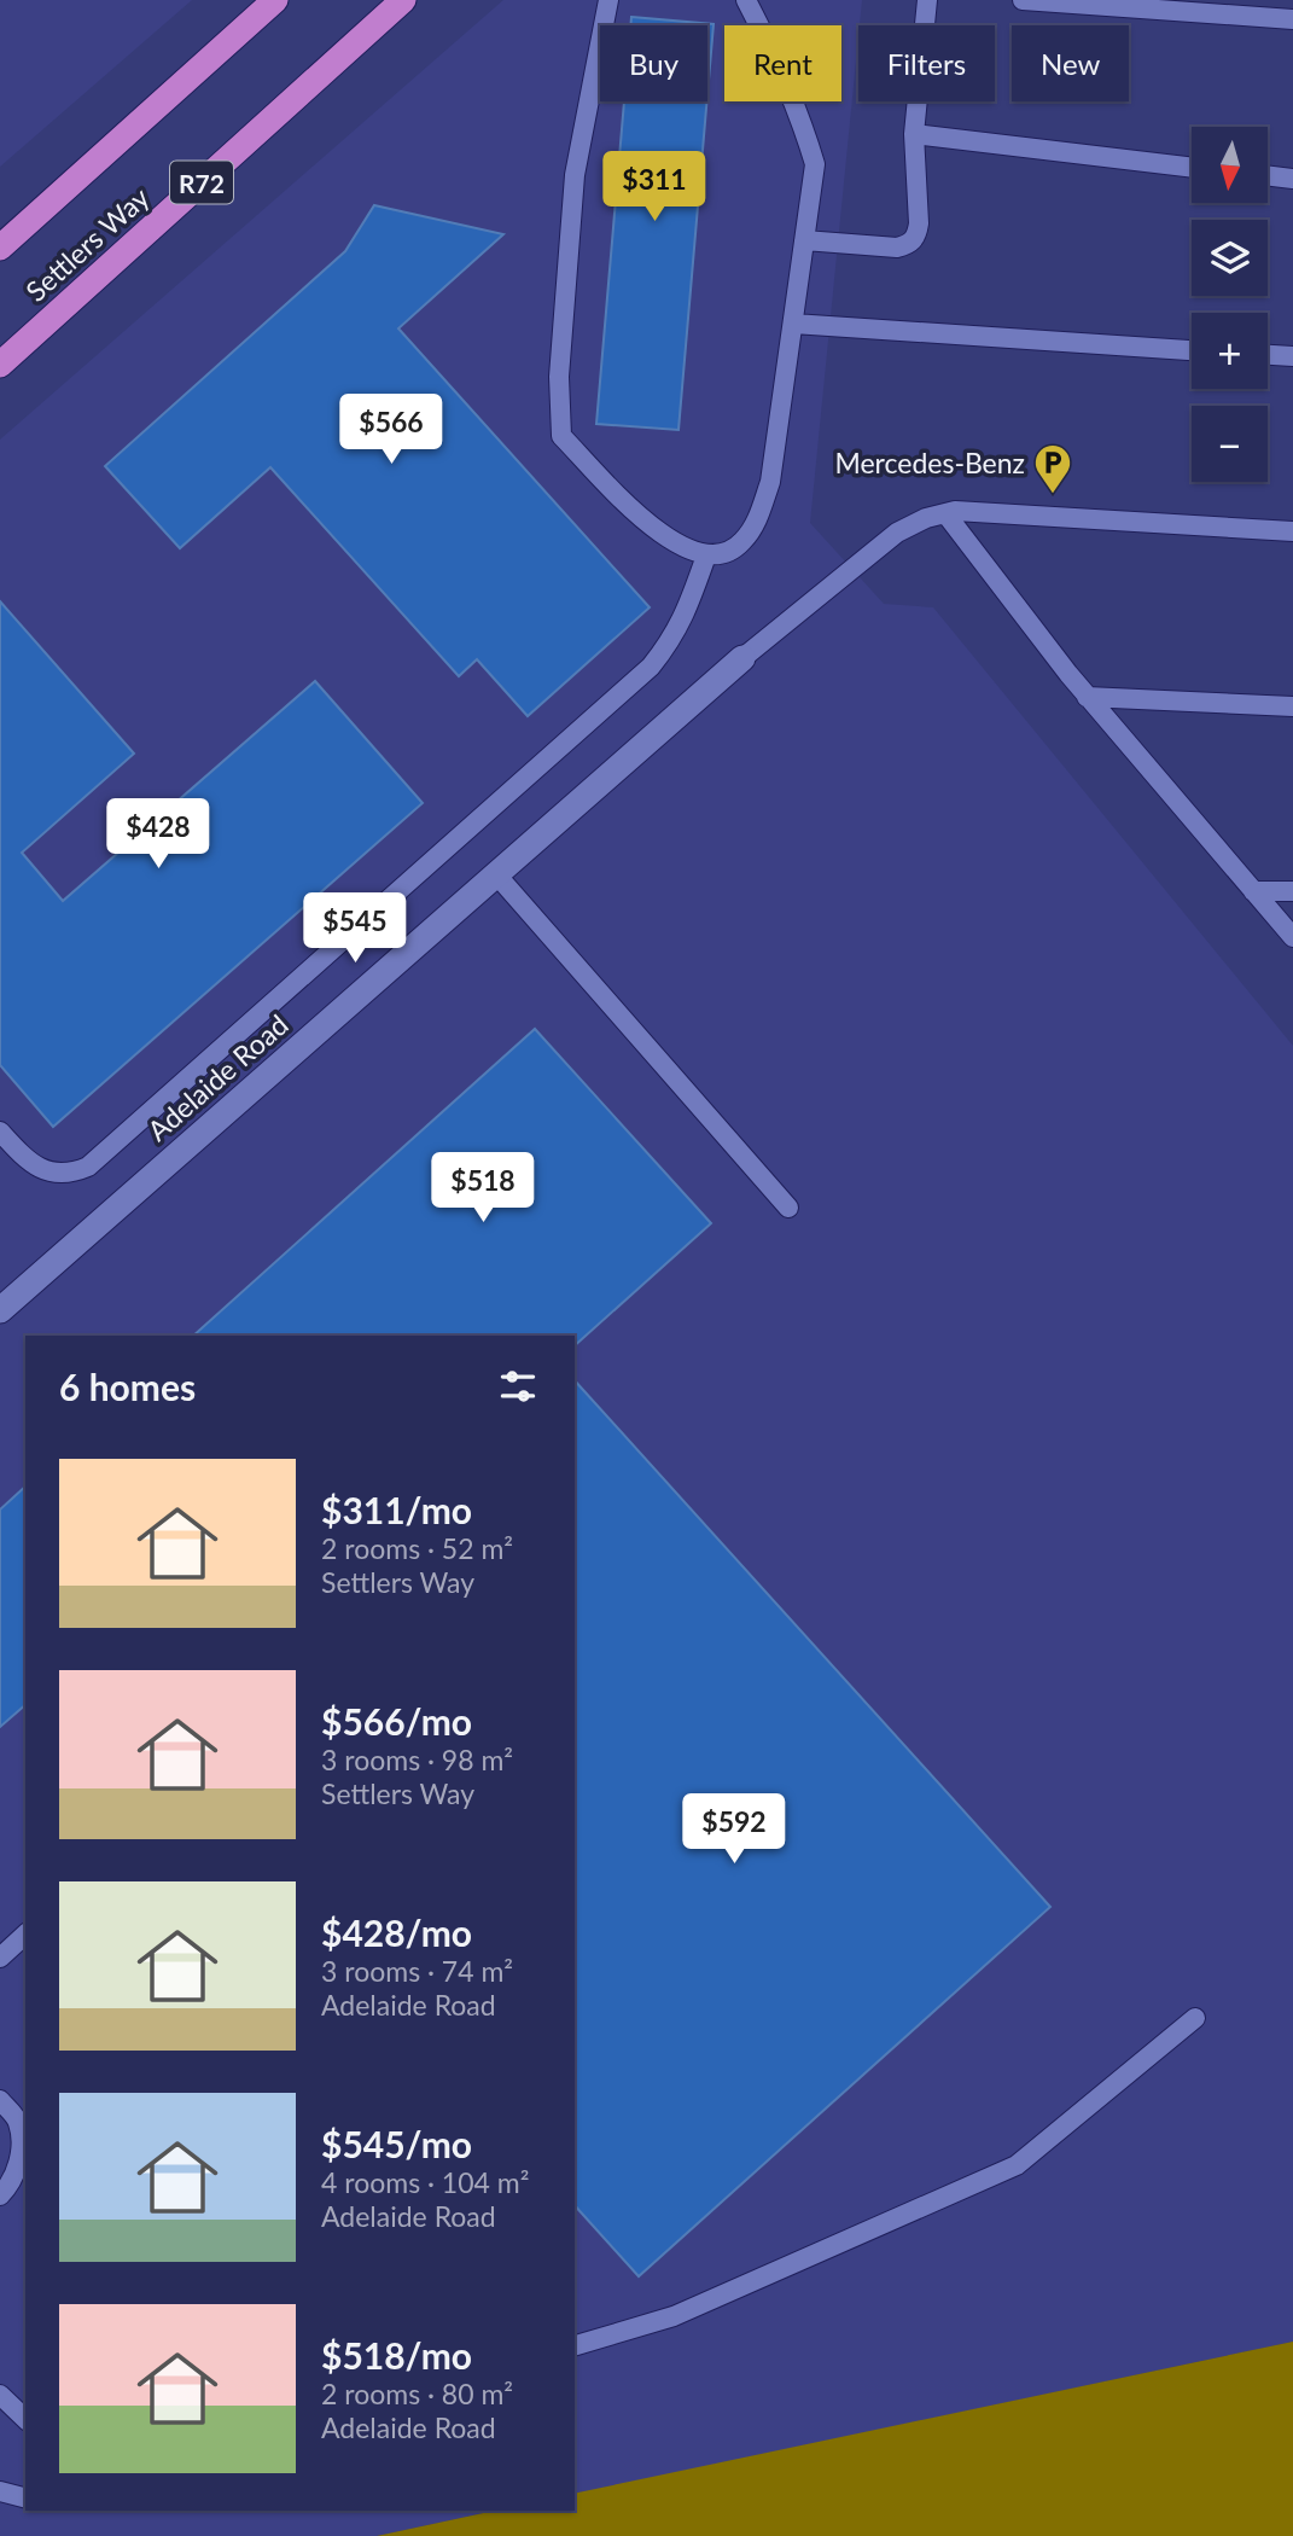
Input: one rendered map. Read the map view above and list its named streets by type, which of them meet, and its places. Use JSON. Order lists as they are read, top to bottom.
{
  "streets": {
    "main road": ["R72", "Settlers Way"],
    "street": ["Adelaide Road"]
  },
  "places": {
    "parking": ["Mercedes-Benz"]
  },
  "north": "bottom",
  "page": {
    "chip": [
      "Buy",
      "Rent",
      "Filters",
      "New"
    ],
    "map_buttons": ["+", "−"],
    "price": [
      "$311",
      "$566",
      "$428",
      "$545",
      "$518",
      "$592"
    ],
    "heading": "6 homes",
    "list": [
      {
        "name": "$311/mo",
        "note": "2 rooms · 52 m² · Settlers Way"
      },
      {
        "name": "$566/mo",
        "note": "3 rooms · 98 m² · Settlers Way"
      },
      {
        "name": "$428/mo",
        "note": "3 rooms · 74 m² · Adelaide Road"
      },
      {
        "name": "$545/mo",
        "note": "4 rooms · 104 m² · Adelaide Road"
      },
      {
        "name": "$518/mo",
        "note": "2 rooms · 80 m² · Adelaide Road"
      }
    ]
  }
}
